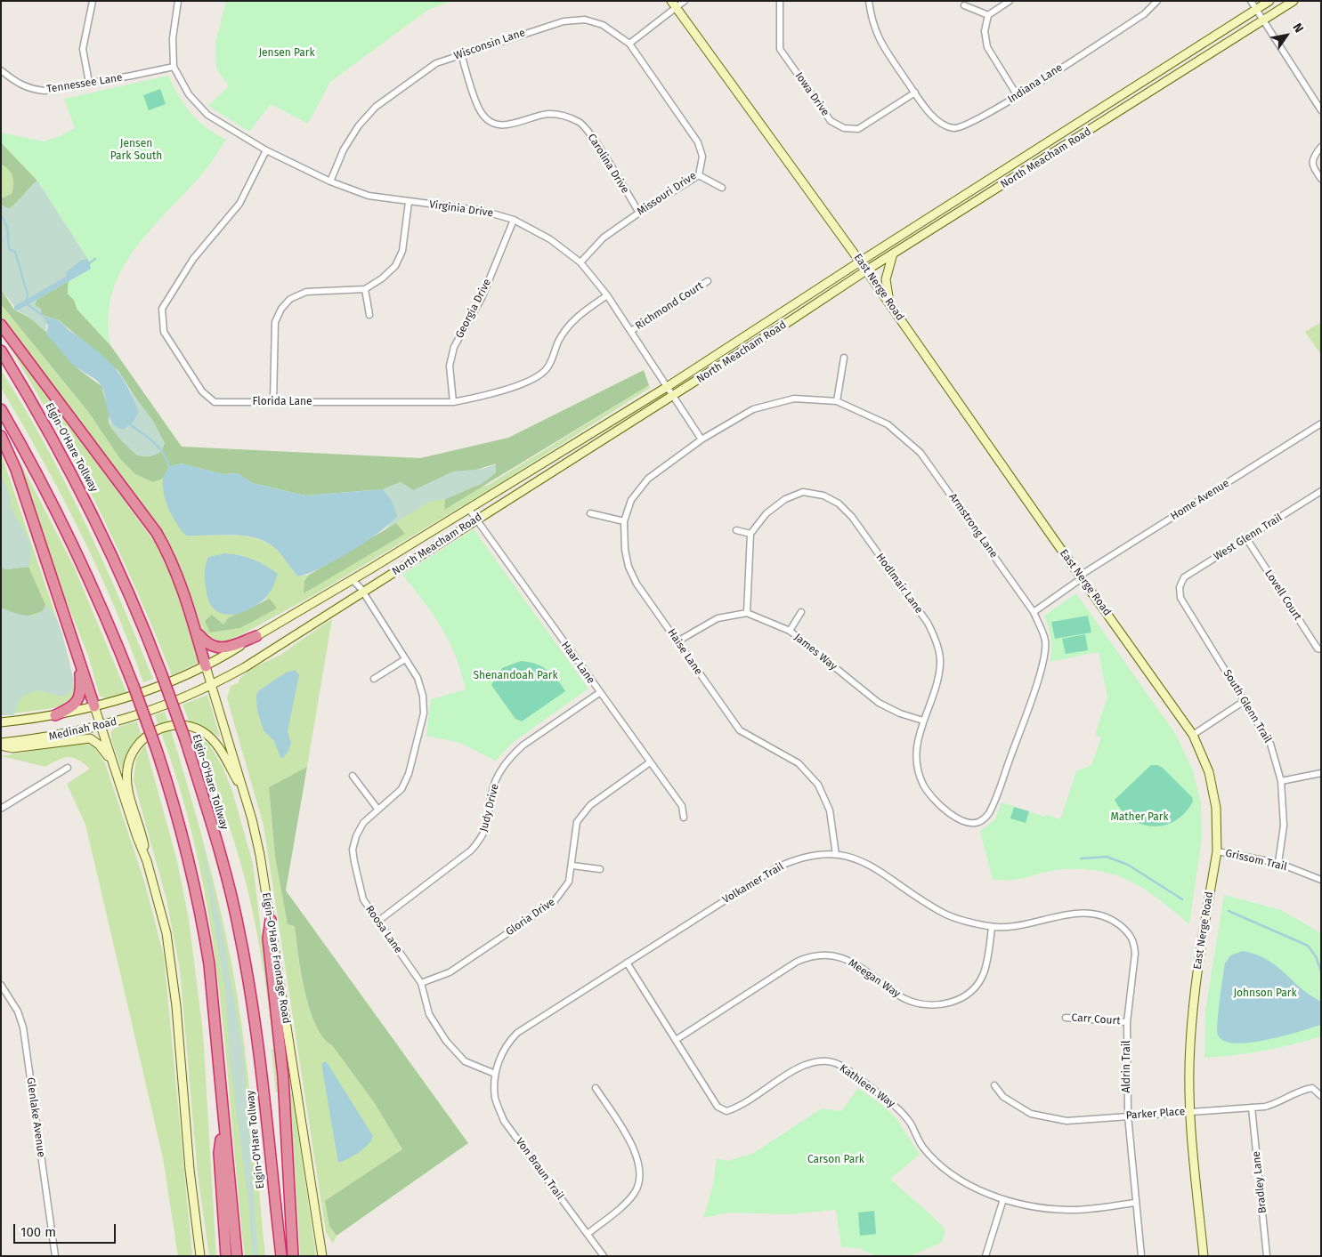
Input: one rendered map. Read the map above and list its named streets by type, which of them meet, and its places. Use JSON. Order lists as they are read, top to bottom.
{
  "streets": {
    "highway": ["Elgin-O'Hare Tollway"],
    "main road": [
      "North Meacham Road",
      "East Nerge Road",
      "Medinah Road",
      "Elgin-O'Hare Frontage Road"
    ],
    "street": [
      "Wisconsin Lane",
      "Tennessee Lane",
      "Indiana Lane",
      "Iowa Drive",
      "Carolina Drive",
      "Missouri Drive",
      "Virginia Drive",
      "Richmond Court",
      "Georgia Drive",
      "Florida Lane",
      "Home Avenue",
      "Armstrong Lane",
      "West Glenn Trail",
      "Hodlmair Lane",
      "Lovell Court",
      "Haise Lane",
      "James Way",
      "Haar Lane",
      "South Glenn Trail",
      "Judy Drive",
      "Grissom Trail",
      "Volkamer Trail",
      "Gloria Drive",
      "Roosa Lane",
      "Meegan Way",
      "Carr Court",
      "Aldrin Trail",
      "Kathleen Way",
      "Parker Place",
      "Glenlake Avenue",
      "Von Braun Trail",
      "Bradley Lane"
    ]
  },
  "crossings": [
    ["Wisconsin Lane", "Carolina Drive"],
    ["Wisconsin Lane", "Missouri Drive"],
    ["Wisconsin Lane", "Virginia Drive"],
    ["Tennessee Lane", "Virginia Drive"],
    ["Indiana Lane", "Iowa Drive"],
    ["North Meacham Road", "Virginia Drive"],
    ["North Meacham Road", "East Nerge Road"],
    ["North Meacham Road", "Haar Lane"],
    ["North Meacham Road", "Medinah Road"],
    ["North Meacham Road", "Roosa Lane"],
    ["North Meacham Road", "Elgin-O'Hare Frontage Road"],
    ["Carolina Drive", "Missouri Drive"],
    ["Missouri Drive", "Virginia Drive"],
    ["Virginia Drive", "Richmond Court"],
    ["Virginia Drive", "Georgia Drive"],
    ["Virginia Drive", "Florida Lane"],
    ["Virginia Drive", "Armstrong Lane"],
    ["Virginia Drive", "Haise Lane"],
    ["East Nerge Road", "Home Avenue"],
    ["East Nerge Road", "Grissom Trail"],
    ["East Nerge Road", "Parker Place"],
    ["Georgia Drive", "Florida Lane"],
    ["Home Avenue", "Armstrong Lane"],
    ["Armstrong Lane", "Hodlmair Lane"],
    ["Armstrong Lane", "Haise Lane"],
    ["West Glenn Trail", "Lovell Court"],
    ["West Glenn Trail", "South Glenn Trail"],
    ["Hodlmair Lane", "James Way"],
    ["Haise Lane", "Volkamer Trail"],
    ["Haar Lane", "Judy Drive"],
    ["Haar Lane", "Gloria Drive"],
    ["South Glenn Trail", "Grissom Trail"],
    ["Judy Drive", "Roosa Lane"],
    ["Volkamer Trail", "Roosa Lane"],
    ["Volkamer Trail", "Meegan Way"],
    ["Volkamer Trail", "Aldrin Trail"],
    ["Volkamer Trail", "Kathleen Way"],
    ["Volkamer Trail", "Von Braun Trail"],
    ["Gloria Drive", "Roosa Lane"],
    ["Roosa Lane", "Von Braun Trail"],
    ["Meegan Way", "Kathleen Way"],
    ["Carr Court", "Aldrin Trail"],
    ["Aldrin Trail", "Kathleen Way"],
    ["Aldrin Trail", "Parker Place"],
    ["Parker Place", "Bradley Lane"]
  ],
  "parks": [
    "Jensen Park",
    "Jensen Park South",
    "Shenandoah Park",
    "Mather Park",
    "Johnson Park",
    "Carson Park"
  ],
  "scale_bar": "100 m",
  "north": "top right"
}
